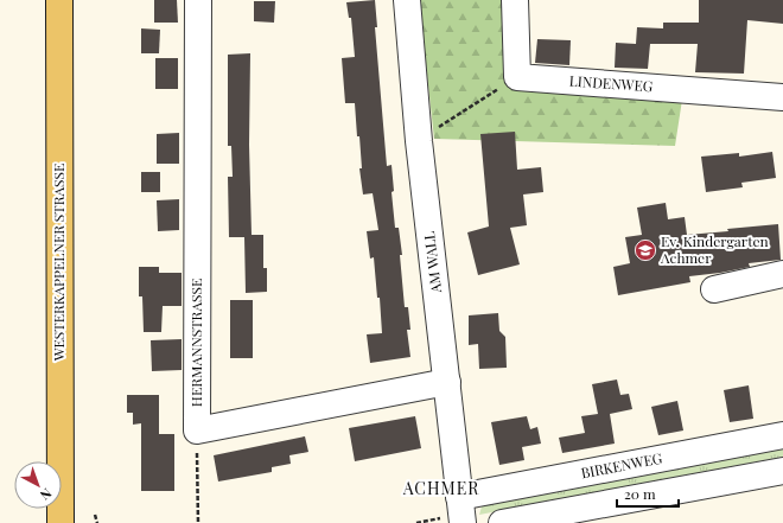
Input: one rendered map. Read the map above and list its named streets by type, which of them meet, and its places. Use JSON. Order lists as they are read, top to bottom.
{
  "streets": {
    "main road": ["WESTERKAPPELNER STRASSE"],
    "street": [
      "LINDENWEG",
      "AM WALL",
      "HERMANNSTRASSE",
      "BIRKENWEG"
    ]
  },
  "crossings": [
    ["AM WALL", "HERMANNSTRASSE"],
    ["AM WALL", "BIRKENWEG"]
  ],
  "districts": ["ACHMER"],
  "places": {
    "school or university": ["Ev. Kindergarten Achmer"]
  },
  "scale_bar": "20 m",
  "north": "bottom right"
}
